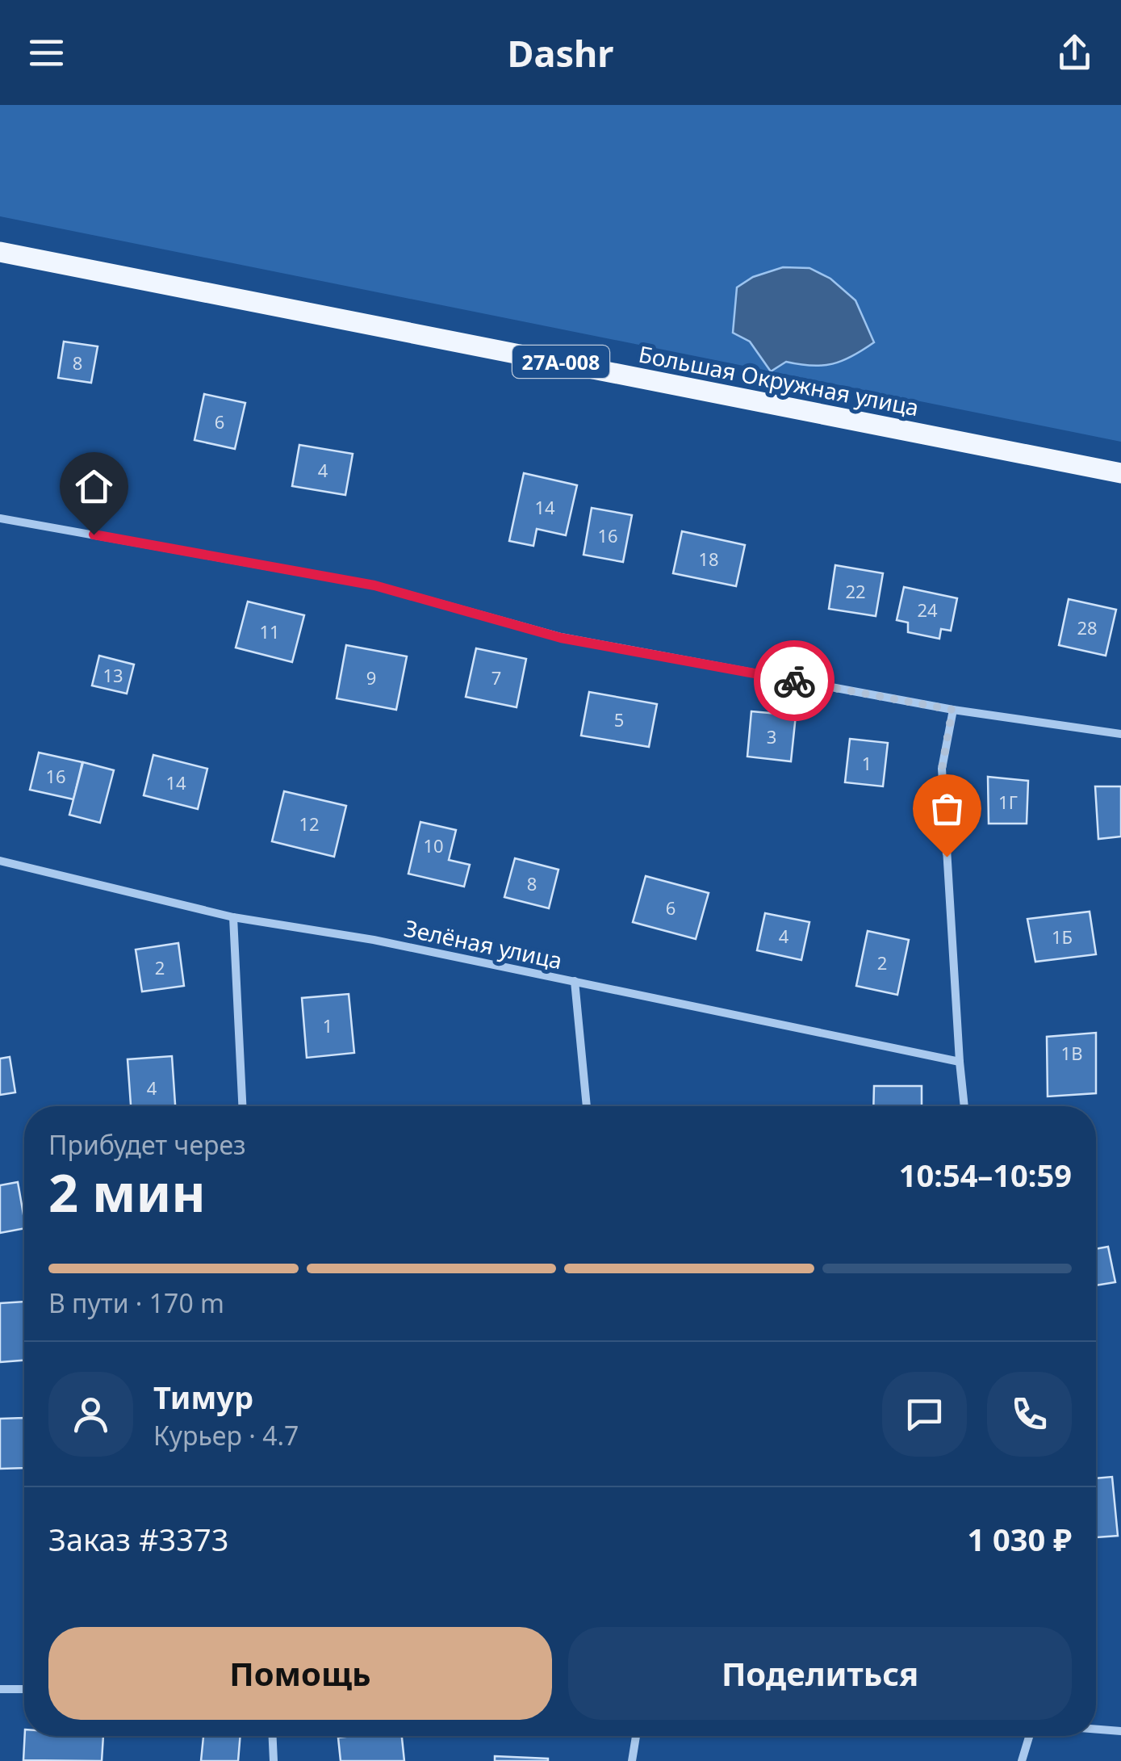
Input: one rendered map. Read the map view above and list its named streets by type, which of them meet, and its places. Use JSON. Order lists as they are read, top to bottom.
{
  "streets": {
    "main road": ["27А-008", "Большая Окружная улица"],
    "street": ["Зелёная улица"]
  },
  "house_numbers": [
    "8",
    "6",
    "4",
    "14",
    "16",
    "18",
    "22",
    "24",
    "28",
    "11",
    "13",
    "9",
    "7",
    "5",
    "3",
    "1",
    "16",
    "14",
    "1Г",
    "12",
    "10",
    "8",
    "6",
    "4",
    "1Б",
    "2",
    "2",
    "1",
    "1В",
    "4"
  ],
  "page": {
    "header": "Dashr",
    "heading": ["2 мин", "Прибудет через", "10:54–10:59"],
    "panel": [
      "Тимур",
      "Курьер · 4.7",
      "Заказ #3373",
      "1 030 ₽"
    ],
    "bar": "В пути · 170 m",
    "buttons": ["Помощь", "Поделиться"]
  }
}
